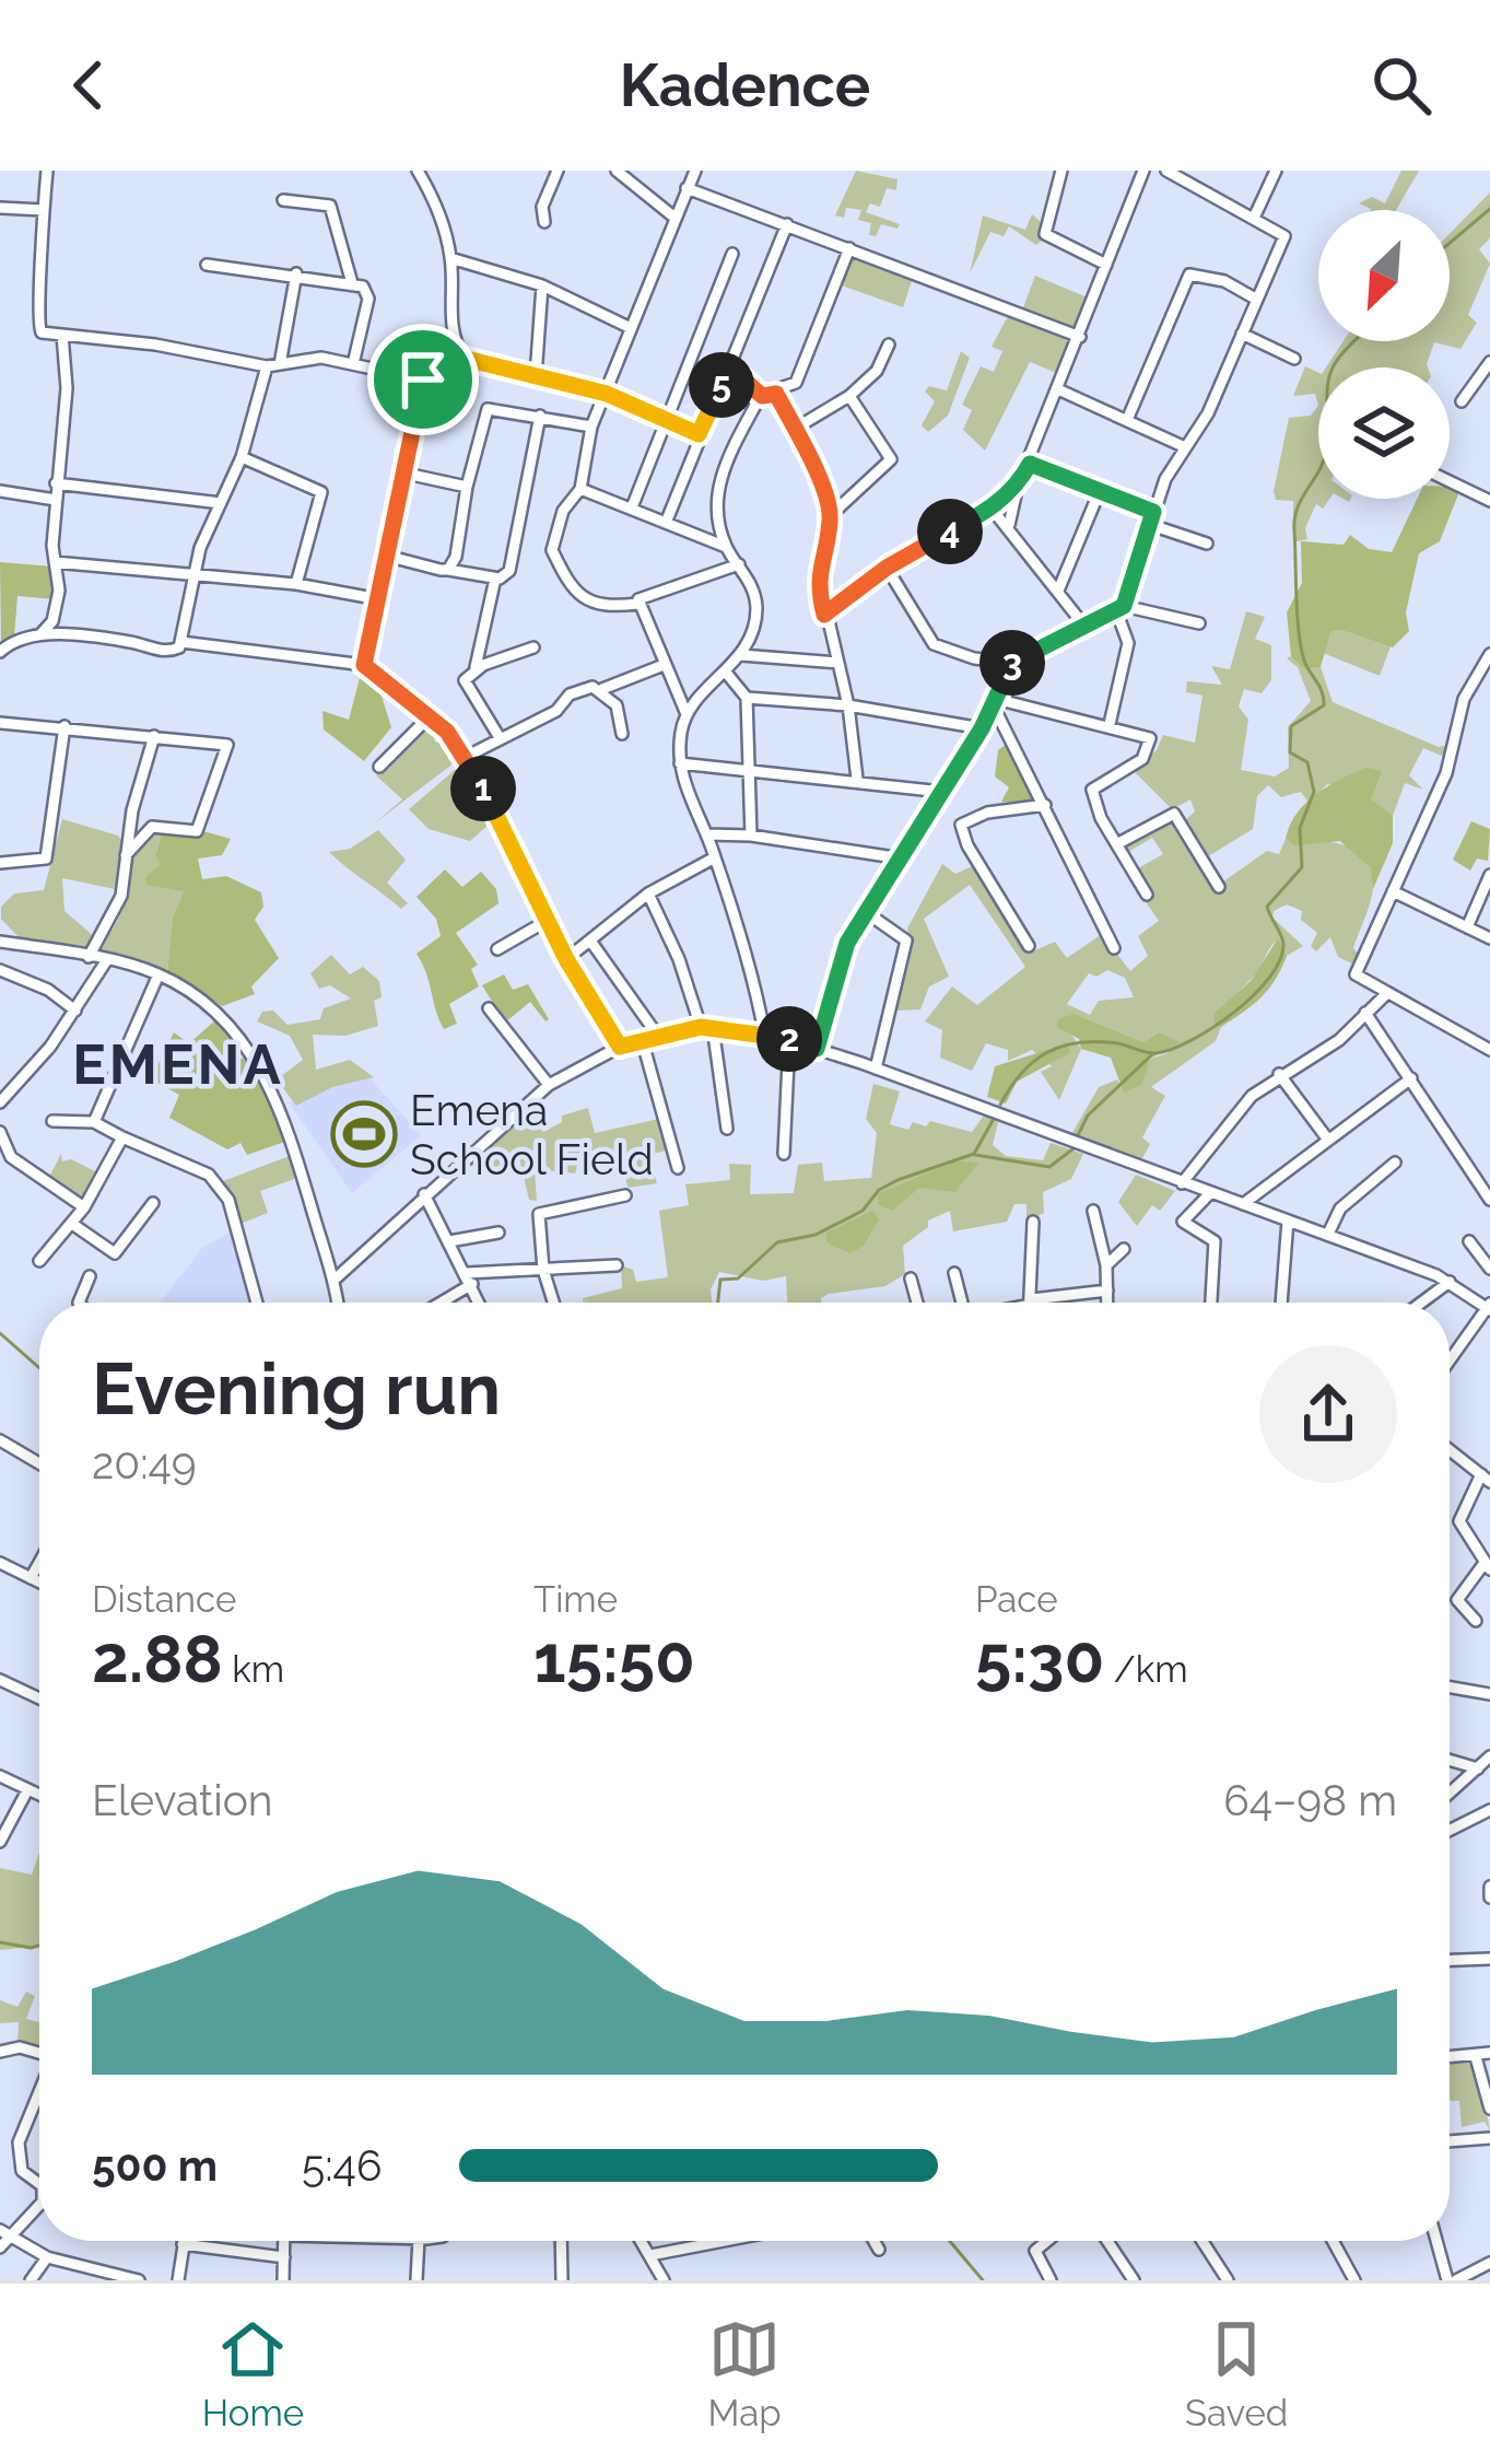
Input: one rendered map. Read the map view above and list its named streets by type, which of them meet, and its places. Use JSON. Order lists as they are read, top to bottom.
{
  "districts": ["EMENA"],
  "places": {
    "sports": ["Emena School Field"]
  },
  "north": "bottom left",
  "page": {
    "header": "Kadence",
    "pins": [
      "5",
      "4",
      "3",
      "1",
      "2"
    ],
    "heading": ["Evening run", "20:49"],
    "stats": [
      ["Distance", "2.88 km"],
      ["Time", "15:50"],
      ["Pace", "5:30 /km"]
    ],
    "chart": ["Elevation", "64–98 m"],
    "list": [
      {
        "name": "500 m",
        "note": "5:46"
      }
    ],
    "tabs": ["Home", "Map", "Saved"]
  }
}
